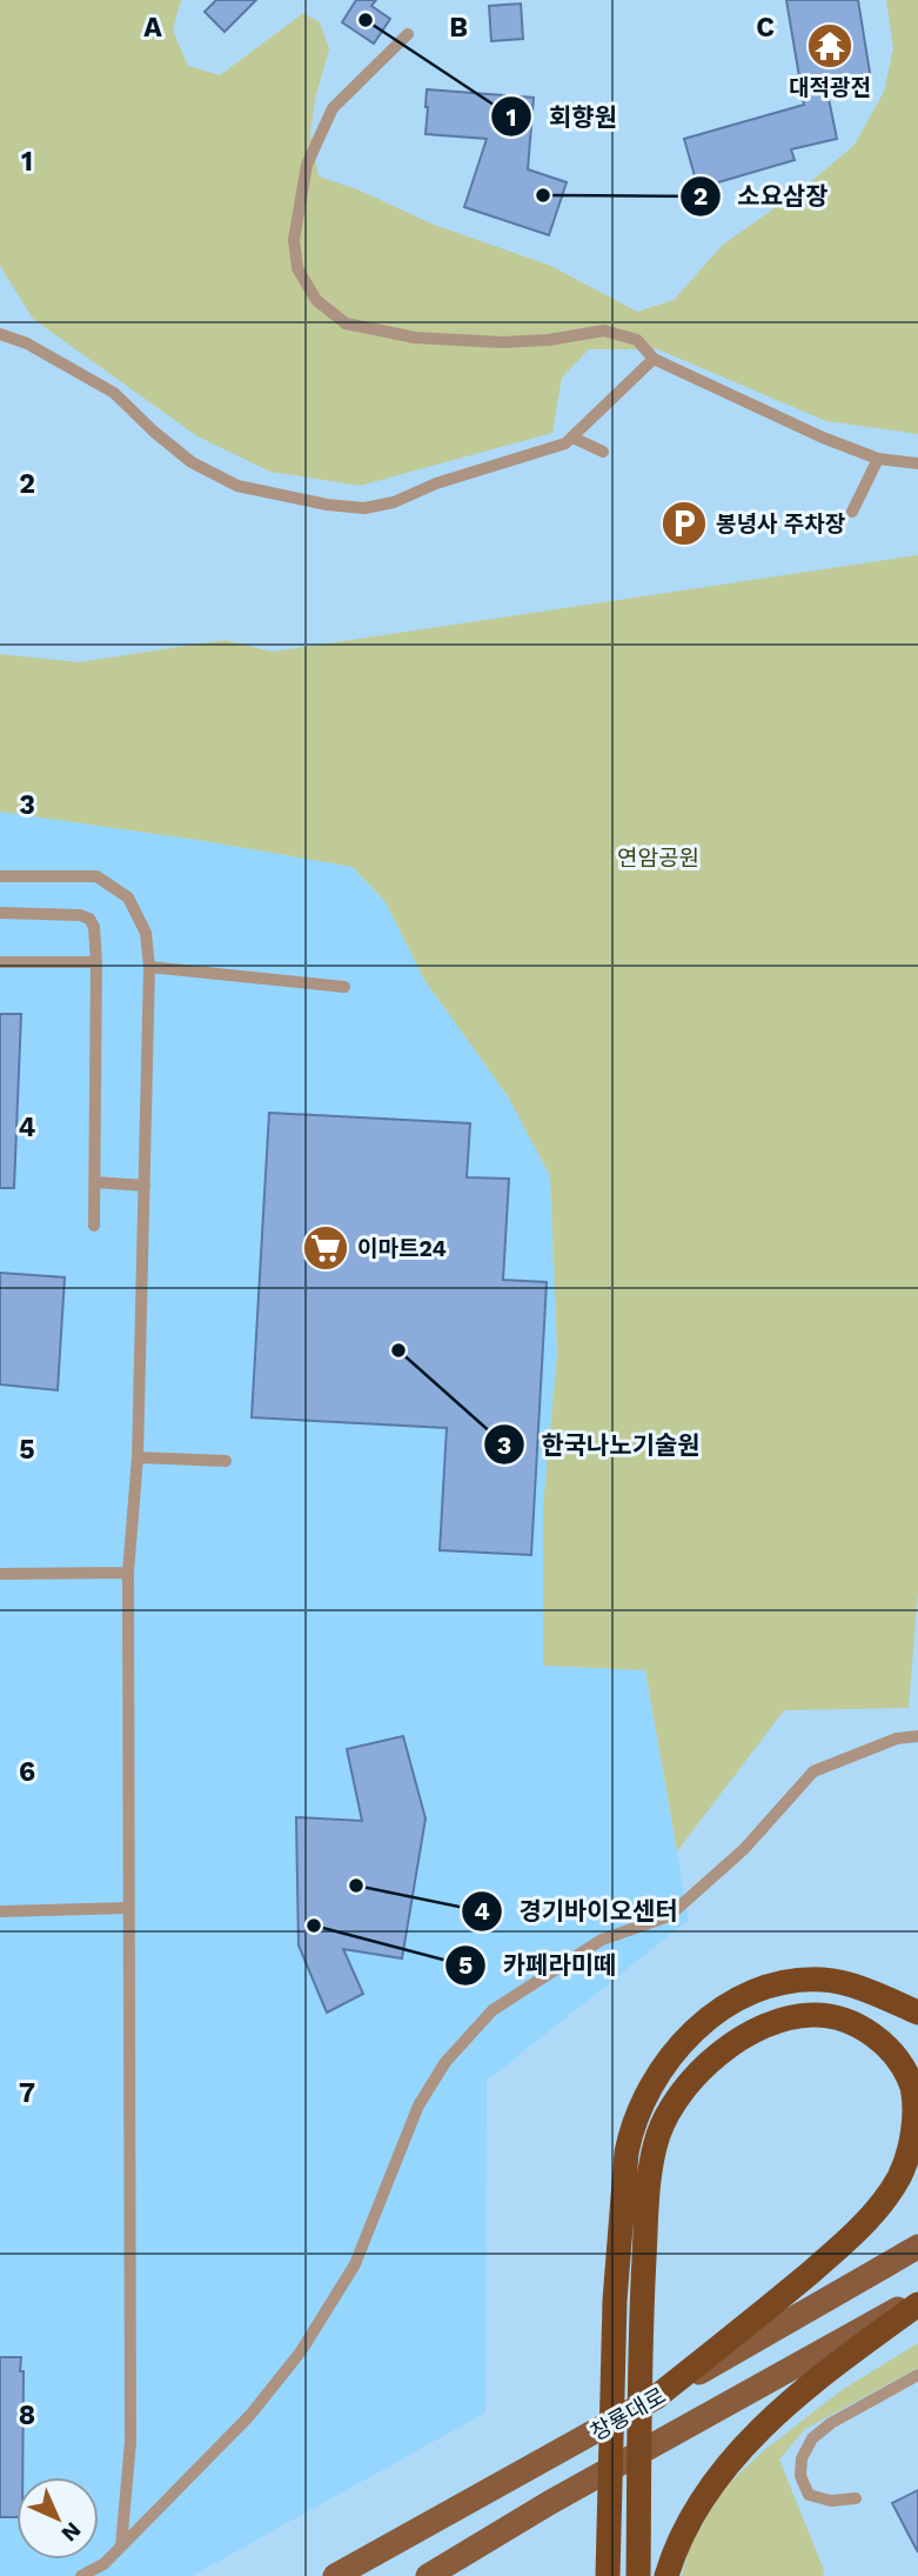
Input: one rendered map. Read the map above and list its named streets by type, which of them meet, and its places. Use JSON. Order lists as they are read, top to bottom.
{
  "streets": {
    "main road": ["창룡대로"]
  },
  "parks": ["연암공원"],
  "places": {
    "other": [
      "회향원",
      "소요삼장",
      "한국나노기술원",
      "경기바이오센터",
      "카페라미떼"
    ],
    "temple": ["대적광전"],
    "parking": ["봉녕사 주차장"],
    "supermarket": ["이마트24"]
  },
  "north": "bottom right",
  "grid": {
    "columns": ["A", "B", "C"],
    "rows": [
      "1",
      "2",
      "3",
      "4",
      "5",
      "6",
      "7",
      "8"
    ]
  }
}
